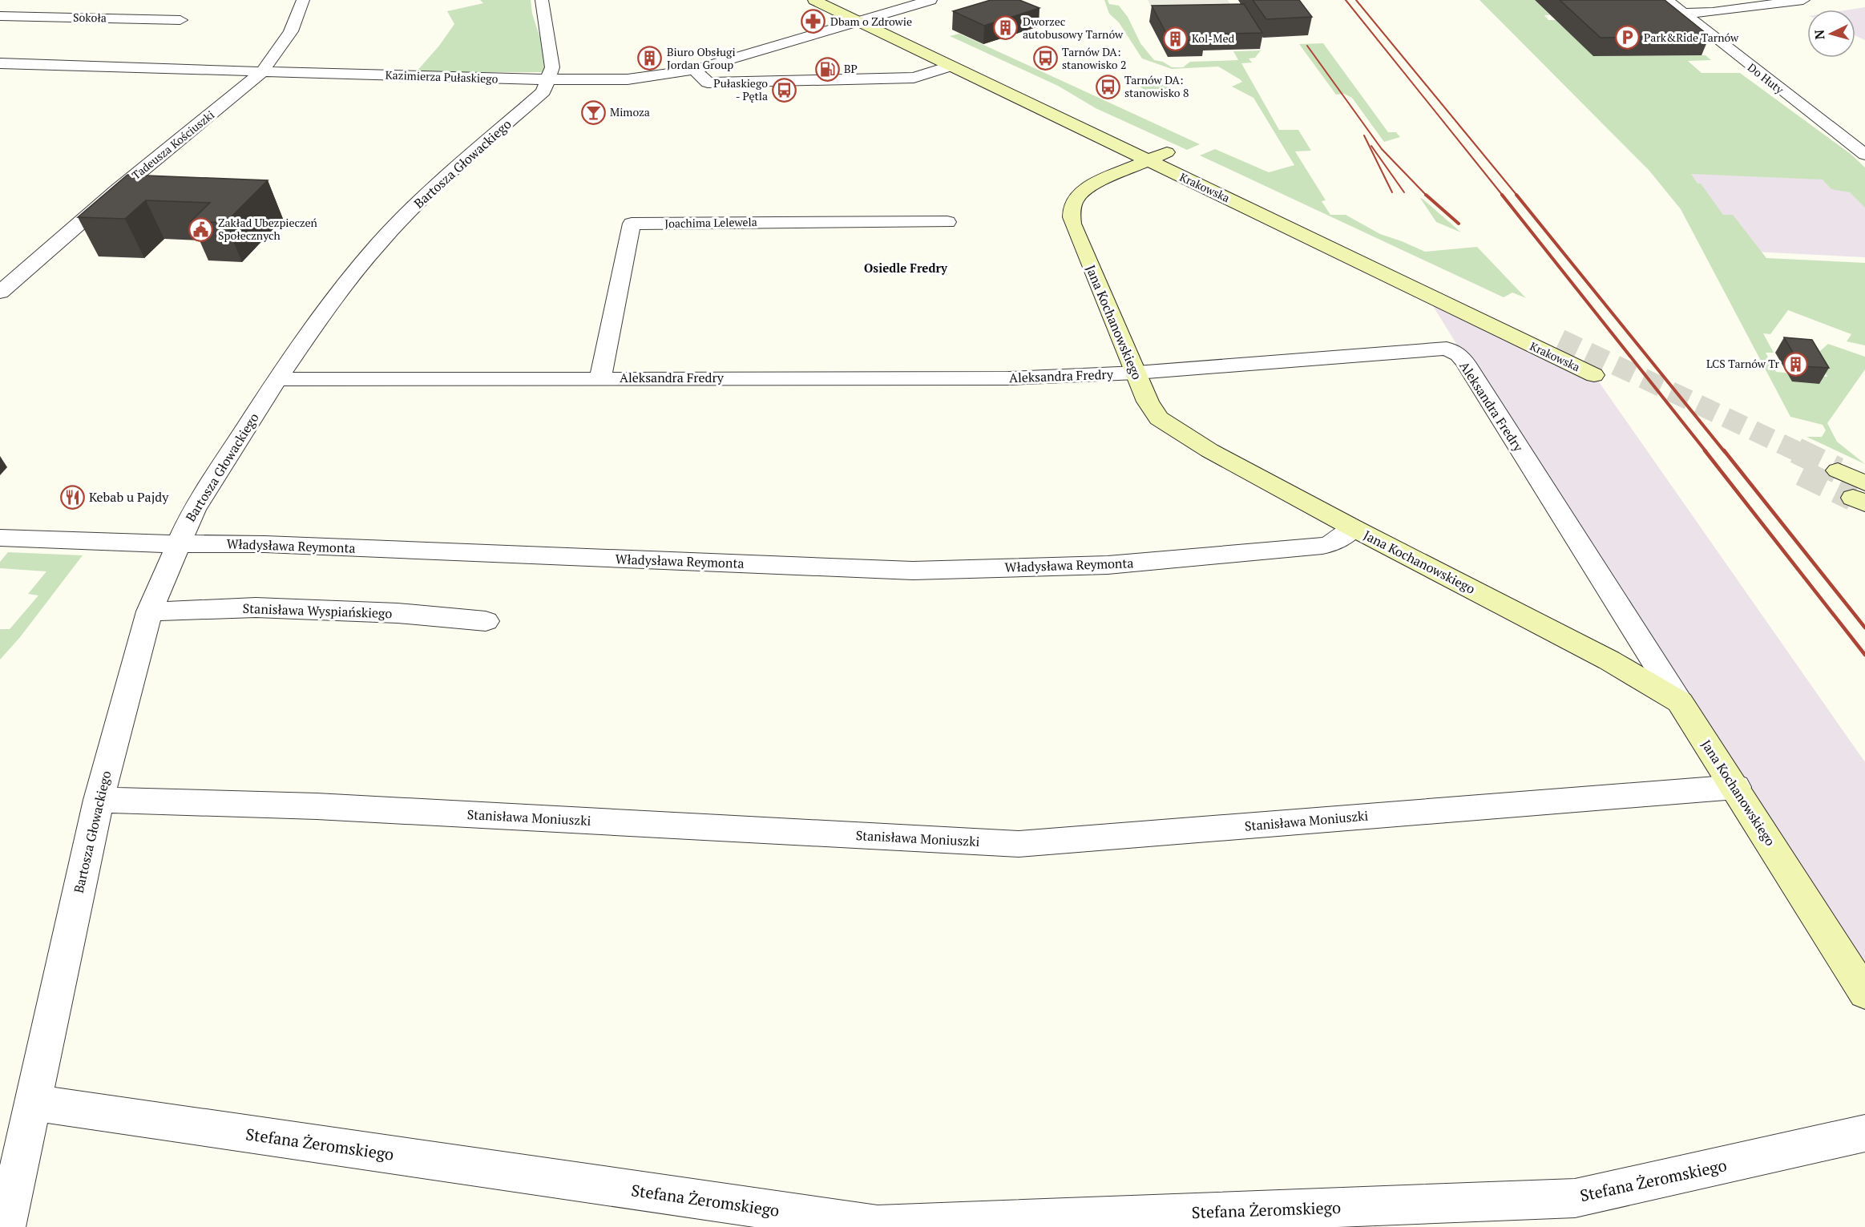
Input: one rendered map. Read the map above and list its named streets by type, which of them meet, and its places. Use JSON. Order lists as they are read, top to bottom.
{
  "streets": {
    "street": [
      "Sokoła",
      "Kazimierza Pułaskiego",
      "Do Huty",
      "Tadeusza Kościuszki",
      "Bartosza Głowackiego",
      "Krakowska",
      "Joachima Lelewela",
      "Jana Kochanowskiego",
      "Aleksandra Fredry",
      "Władysława Reymonta",
      "Stanisława Wyspiańskiego",
      "Stanisława Moniuszki",
      "Stefana Żeromskiego"
    ]
  },
  "crossings": [
    ["Kazimierza Pułaskiego", "Tadeusza Kościuszki"],
    ["Kazimierza Pułaskiego", "Bartosza Głowackiego"],
    ["Kazimierza Pułaskiego", "Krakowska"],
    ["Bartosza Głowackiego", "Aleksandra Fredry"],
    ["Bartosza Głowackiego", "Władysława Reymonta"],
    ["Bartosza Głowackiego", "Stanisława Wyspiańskiego"],
    ["Bartosza Głowackiego", "Stanisława Moniuszki"],
    ["Bartosza Głowackiego", "Stefana Żeromskiego"],
    ["Krakowska", "Jana Kochanowskiego"],
    ["Joachima Lelewela", "Aleksandra Fredry"],
    ["Jana Kochanowskiego", "Aleksandra Fredry"],
    ["Jana Kochanowskiego", "Władysława Reymonta"],
    ["Jana Kochanowskiego", "Stanisława Moniuszki"]
  ],
  "districts": ["Osiedle Fredry"],
  "places": {
    "pharmacy": ["Dbam o Zdrowie"],
    "building": [
      "Dworzec autobusowy Tarnów",
      "Kol-Med",
      "Biuro Obsługi Jordan Group",
      "LCS Tarnów Tr"
    ],
    "parking": ["Park&Ride Tarnów"],
    "bus stop": ["Tarnów DA: stanowisko 2", "Tarnów DA: stanowisko 8", "Pułaskiego - Pętla"],
    "fuel station": ["BP"],
    "bar": ["Mimoza"],
    "public building": ["Zakład Ubezpieczeń Społecznych"],
    "restaurant": ["Kebab u Pajdy"]
  },
  "north": "left"
}
